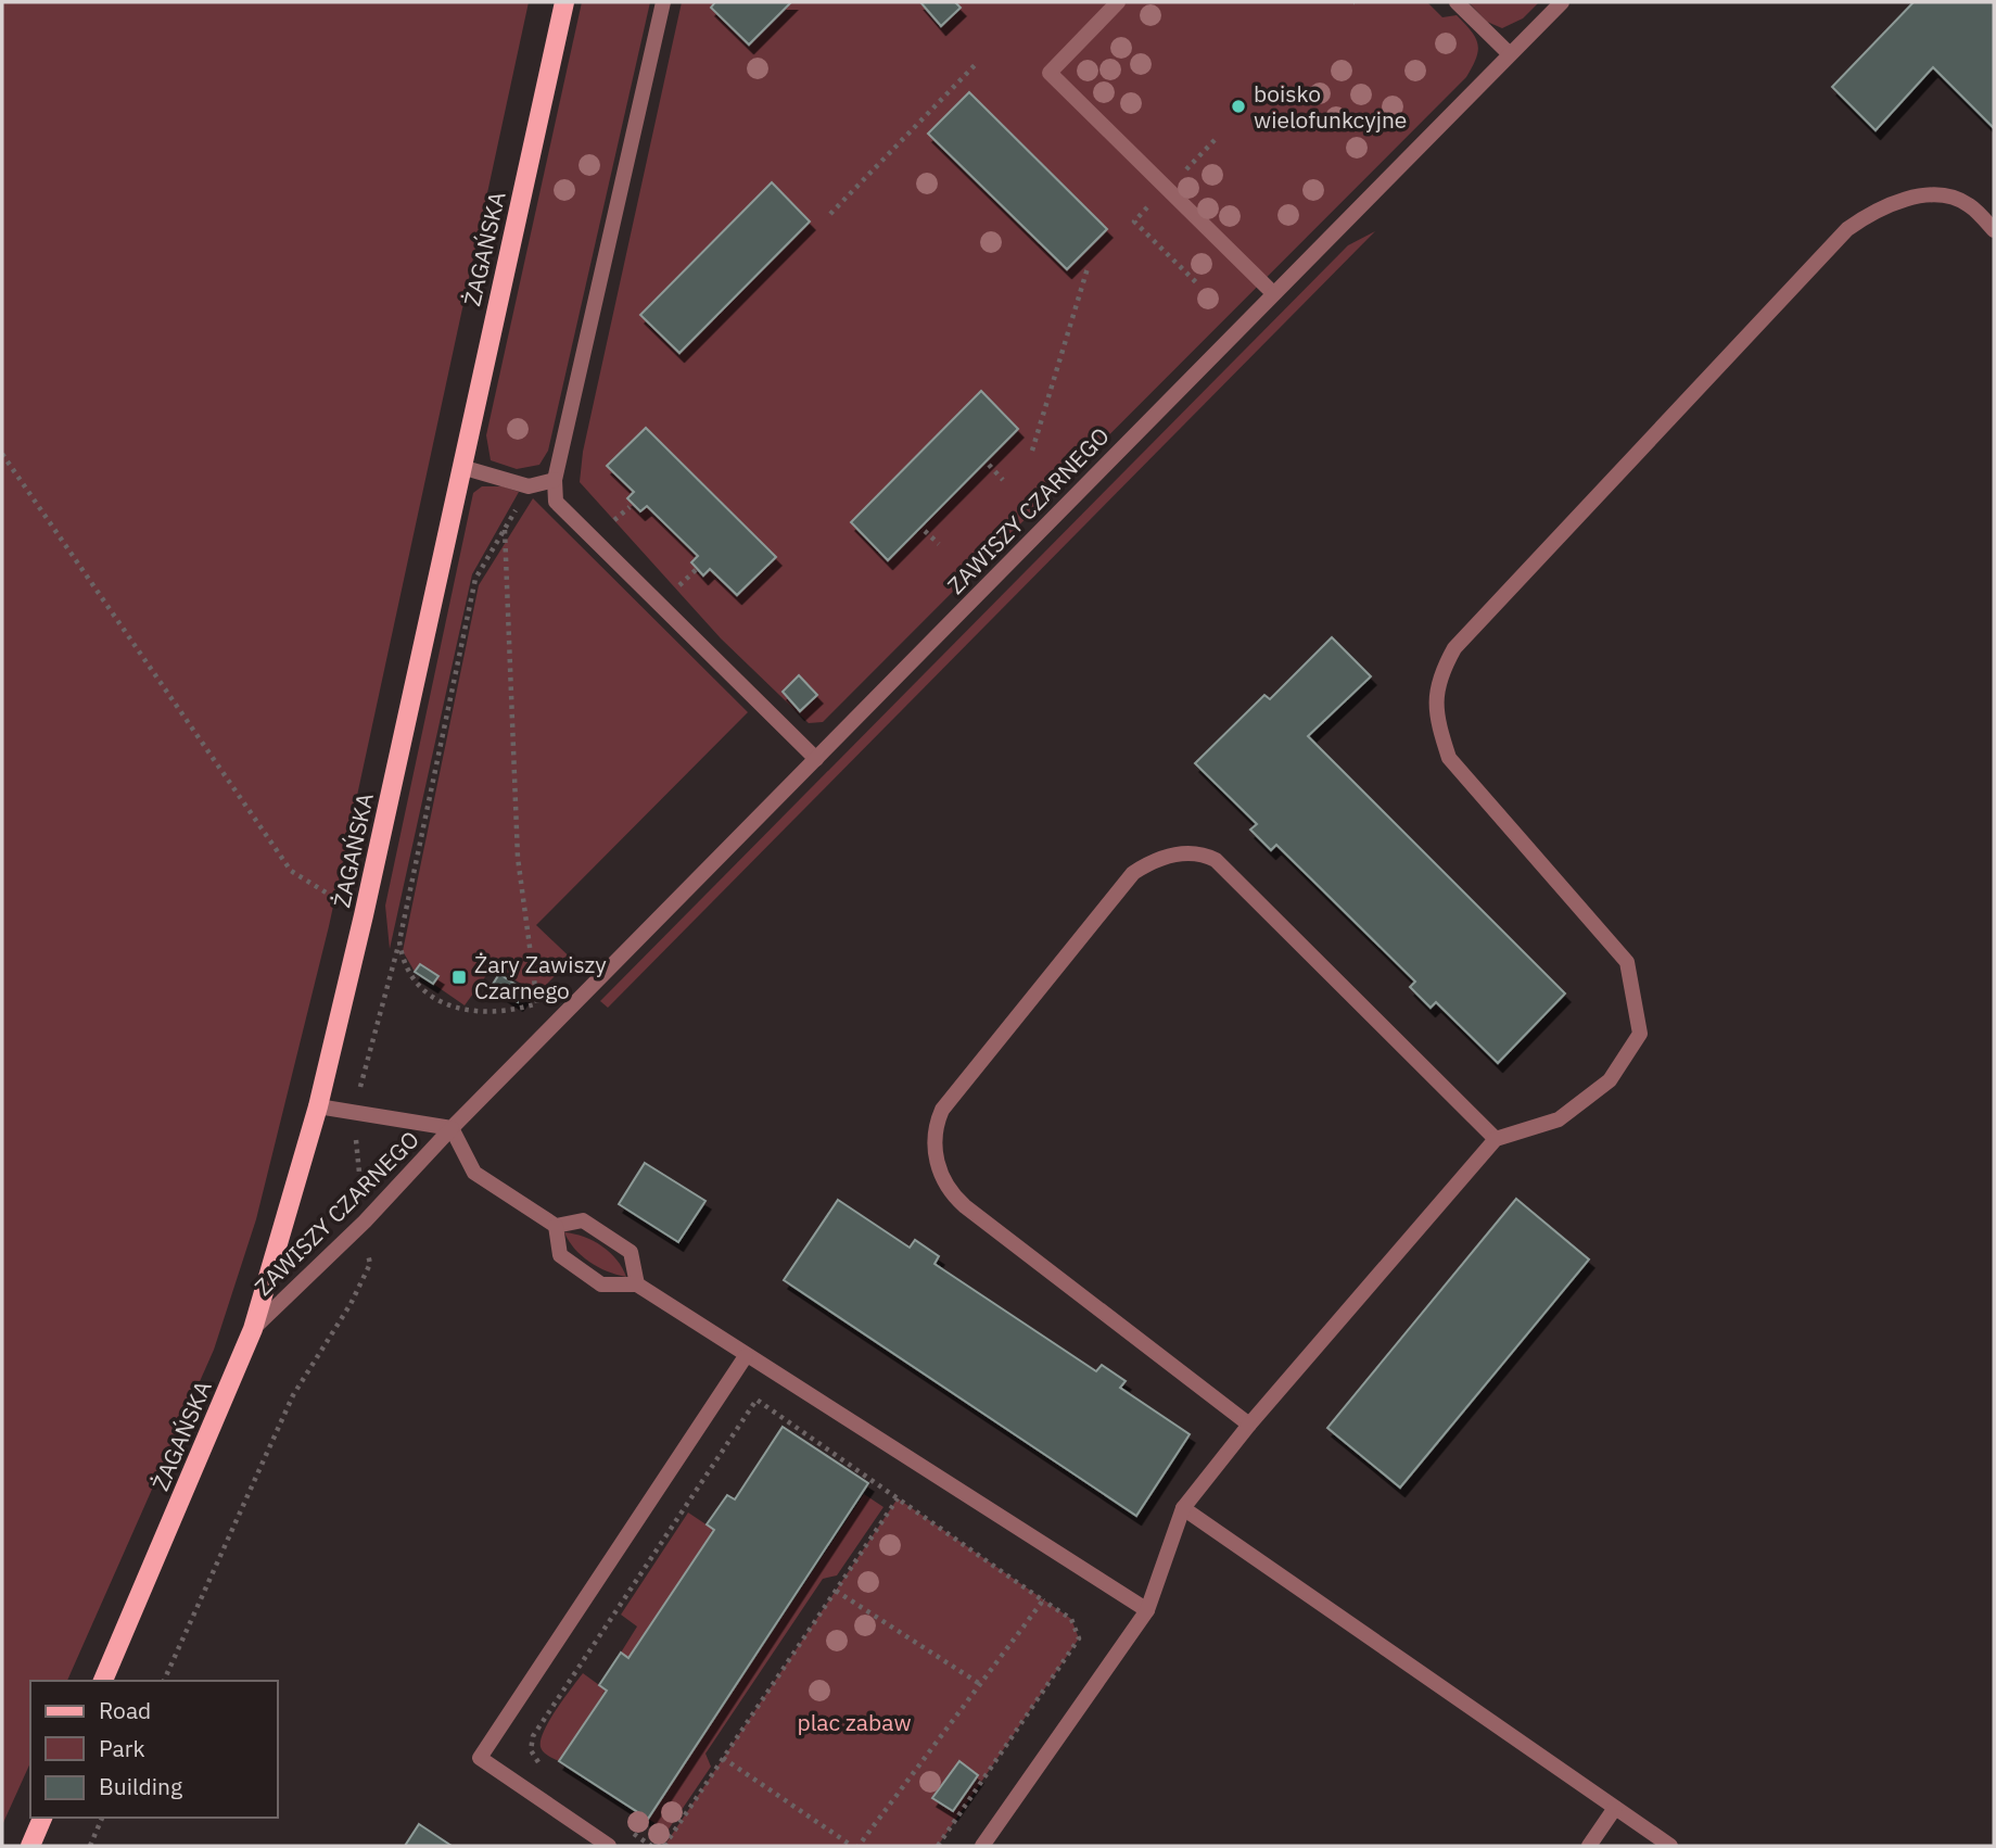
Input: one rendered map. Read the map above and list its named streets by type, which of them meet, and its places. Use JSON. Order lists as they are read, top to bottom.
{
  "streets": {
    "main road": ["ŻAGAŃSKA"],
    "street": ["ZAWISZY CZARNEGO"]
  },
  "crossings": [
    ["ŻAGAŃSKA", "ZAWISZY CZARNEGO"]
  ],
  "parks": ["plac zabaw"],
  "places": {
    "other": ["boisko wielofunkcyjne"],
    "transit": ["Żary Zawiszy Czarnego"]
  },
  "legend": ["Road", "Park", "Building"]
}
